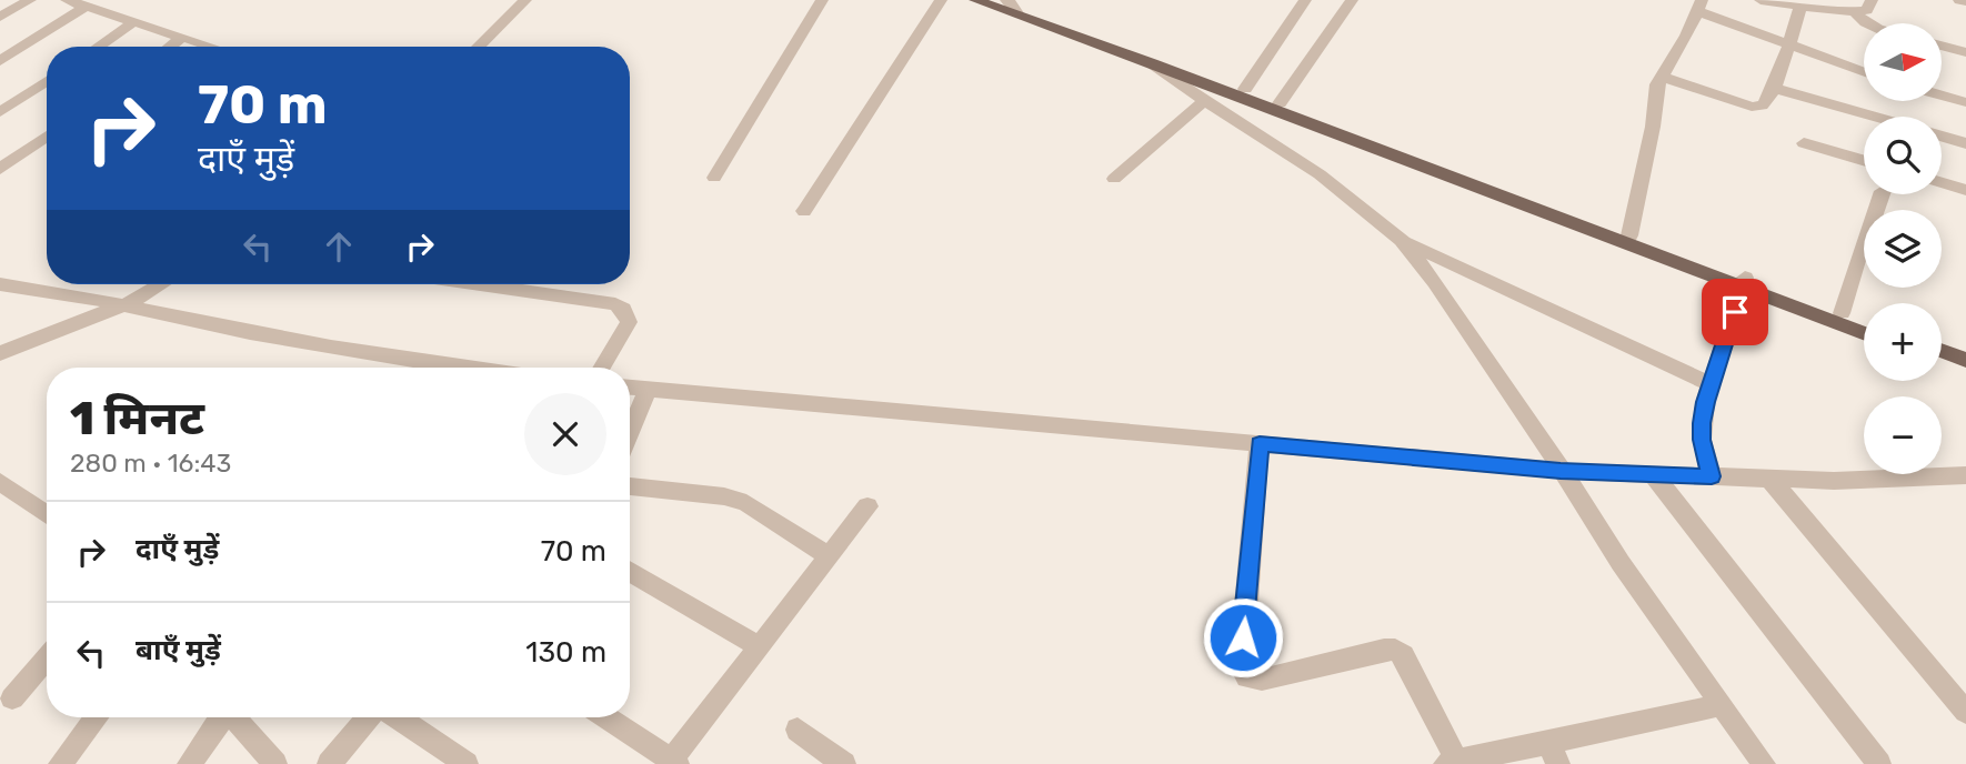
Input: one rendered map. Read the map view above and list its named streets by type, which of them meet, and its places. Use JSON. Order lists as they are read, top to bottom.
{
  "north": "right",
  "page": {
    "map_buttons": ["+", "−"],
    "turn": ["70 m", "दाएँ मुड़ें"],
    "heading": ["1 मिनट", "280 m · 16:43"],
    "list": [
      {
        "name": "दाएँ मुड़ें",
        "value": "70 m"
      },
      {
        "name": "बाएँ मुड़ें",
        "value": "130 m"
      }
    ]
  }
}
